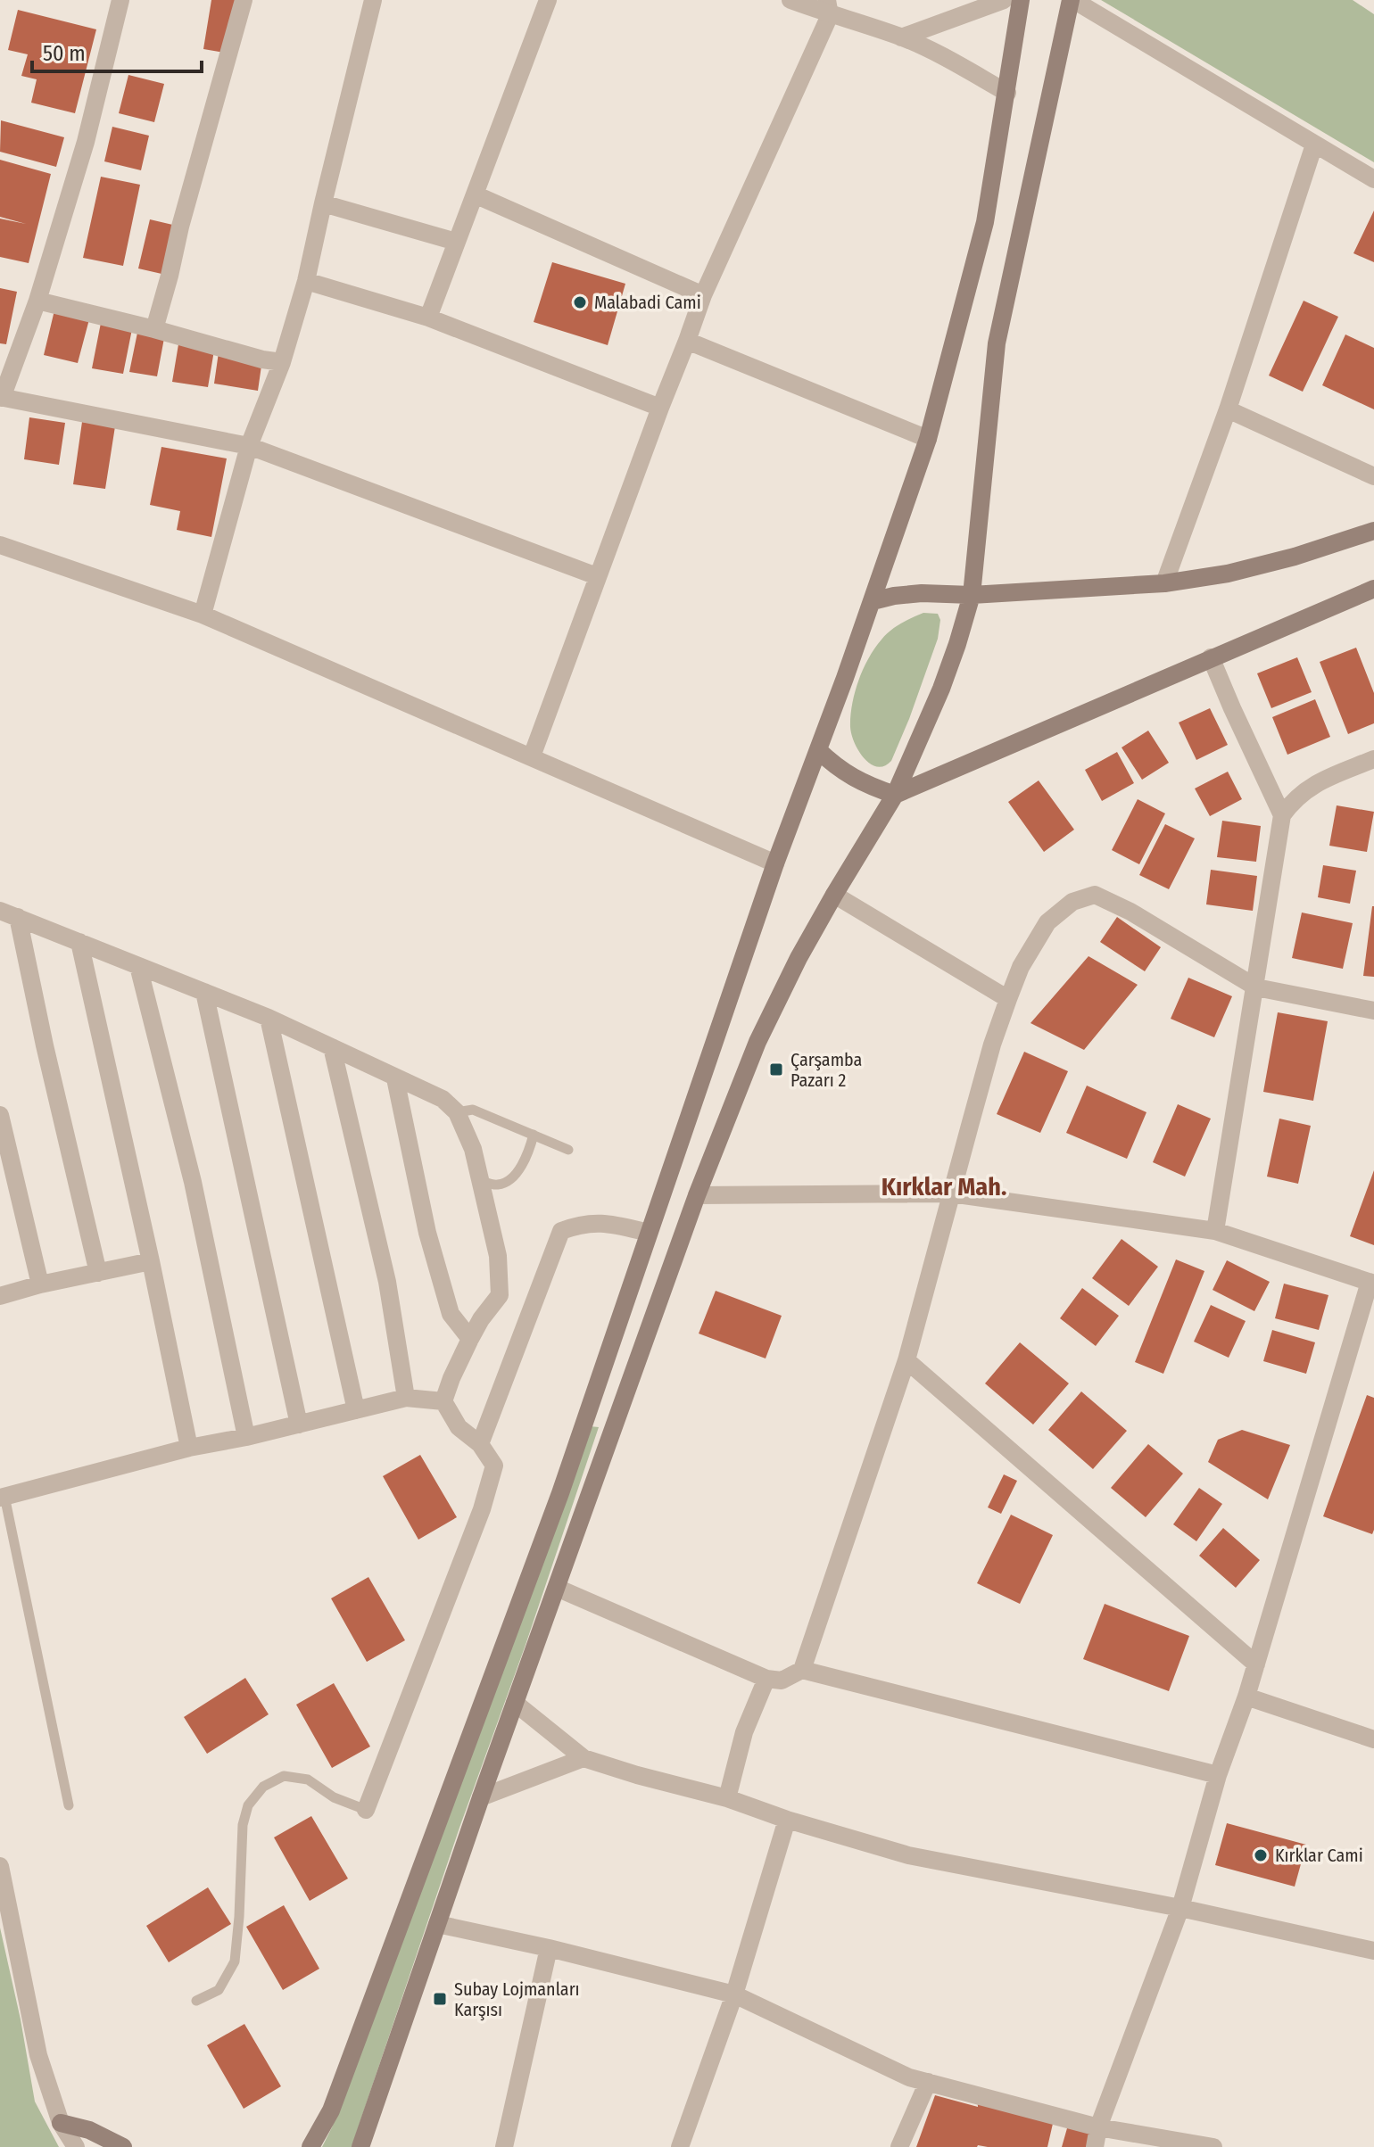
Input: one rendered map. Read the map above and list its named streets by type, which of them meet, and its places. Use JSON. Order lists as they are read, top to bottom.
{
  "districts": ["Kırklar Mah."],
  "places": {
    "other": ["Malabadi Cami", "Kırklar Cami"],
    "transit": ["Çarşamba Pazarı 2", "Subay Lojmanları Karşısı"]
  },
  "scale_bar": "50 m"
}
